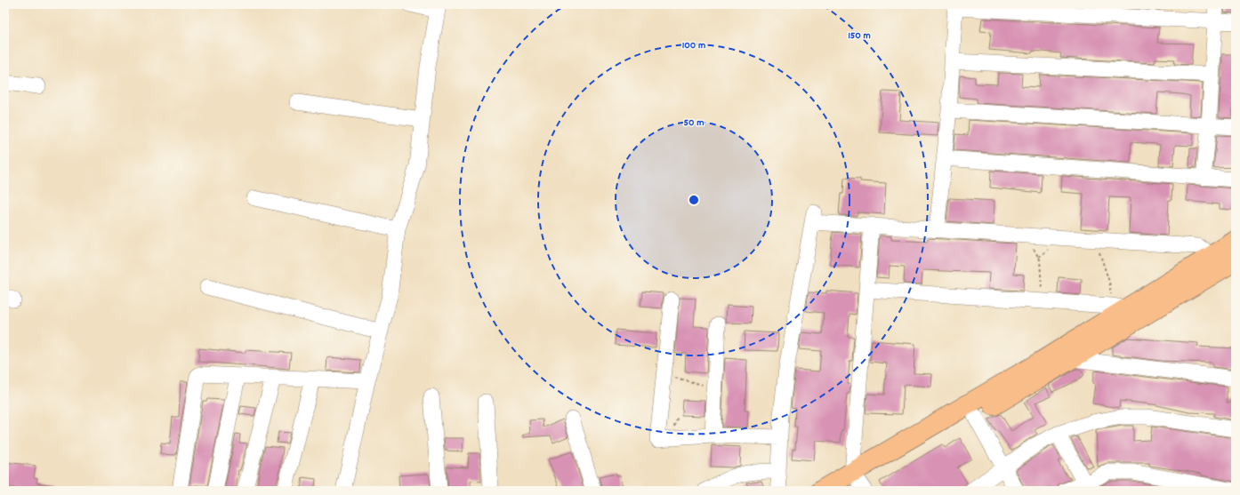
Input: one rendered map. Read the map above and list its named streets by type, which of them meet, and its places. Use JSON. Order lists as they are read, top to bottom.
{
  "rings": ["150 m", "100 m", "50 m"]
}
